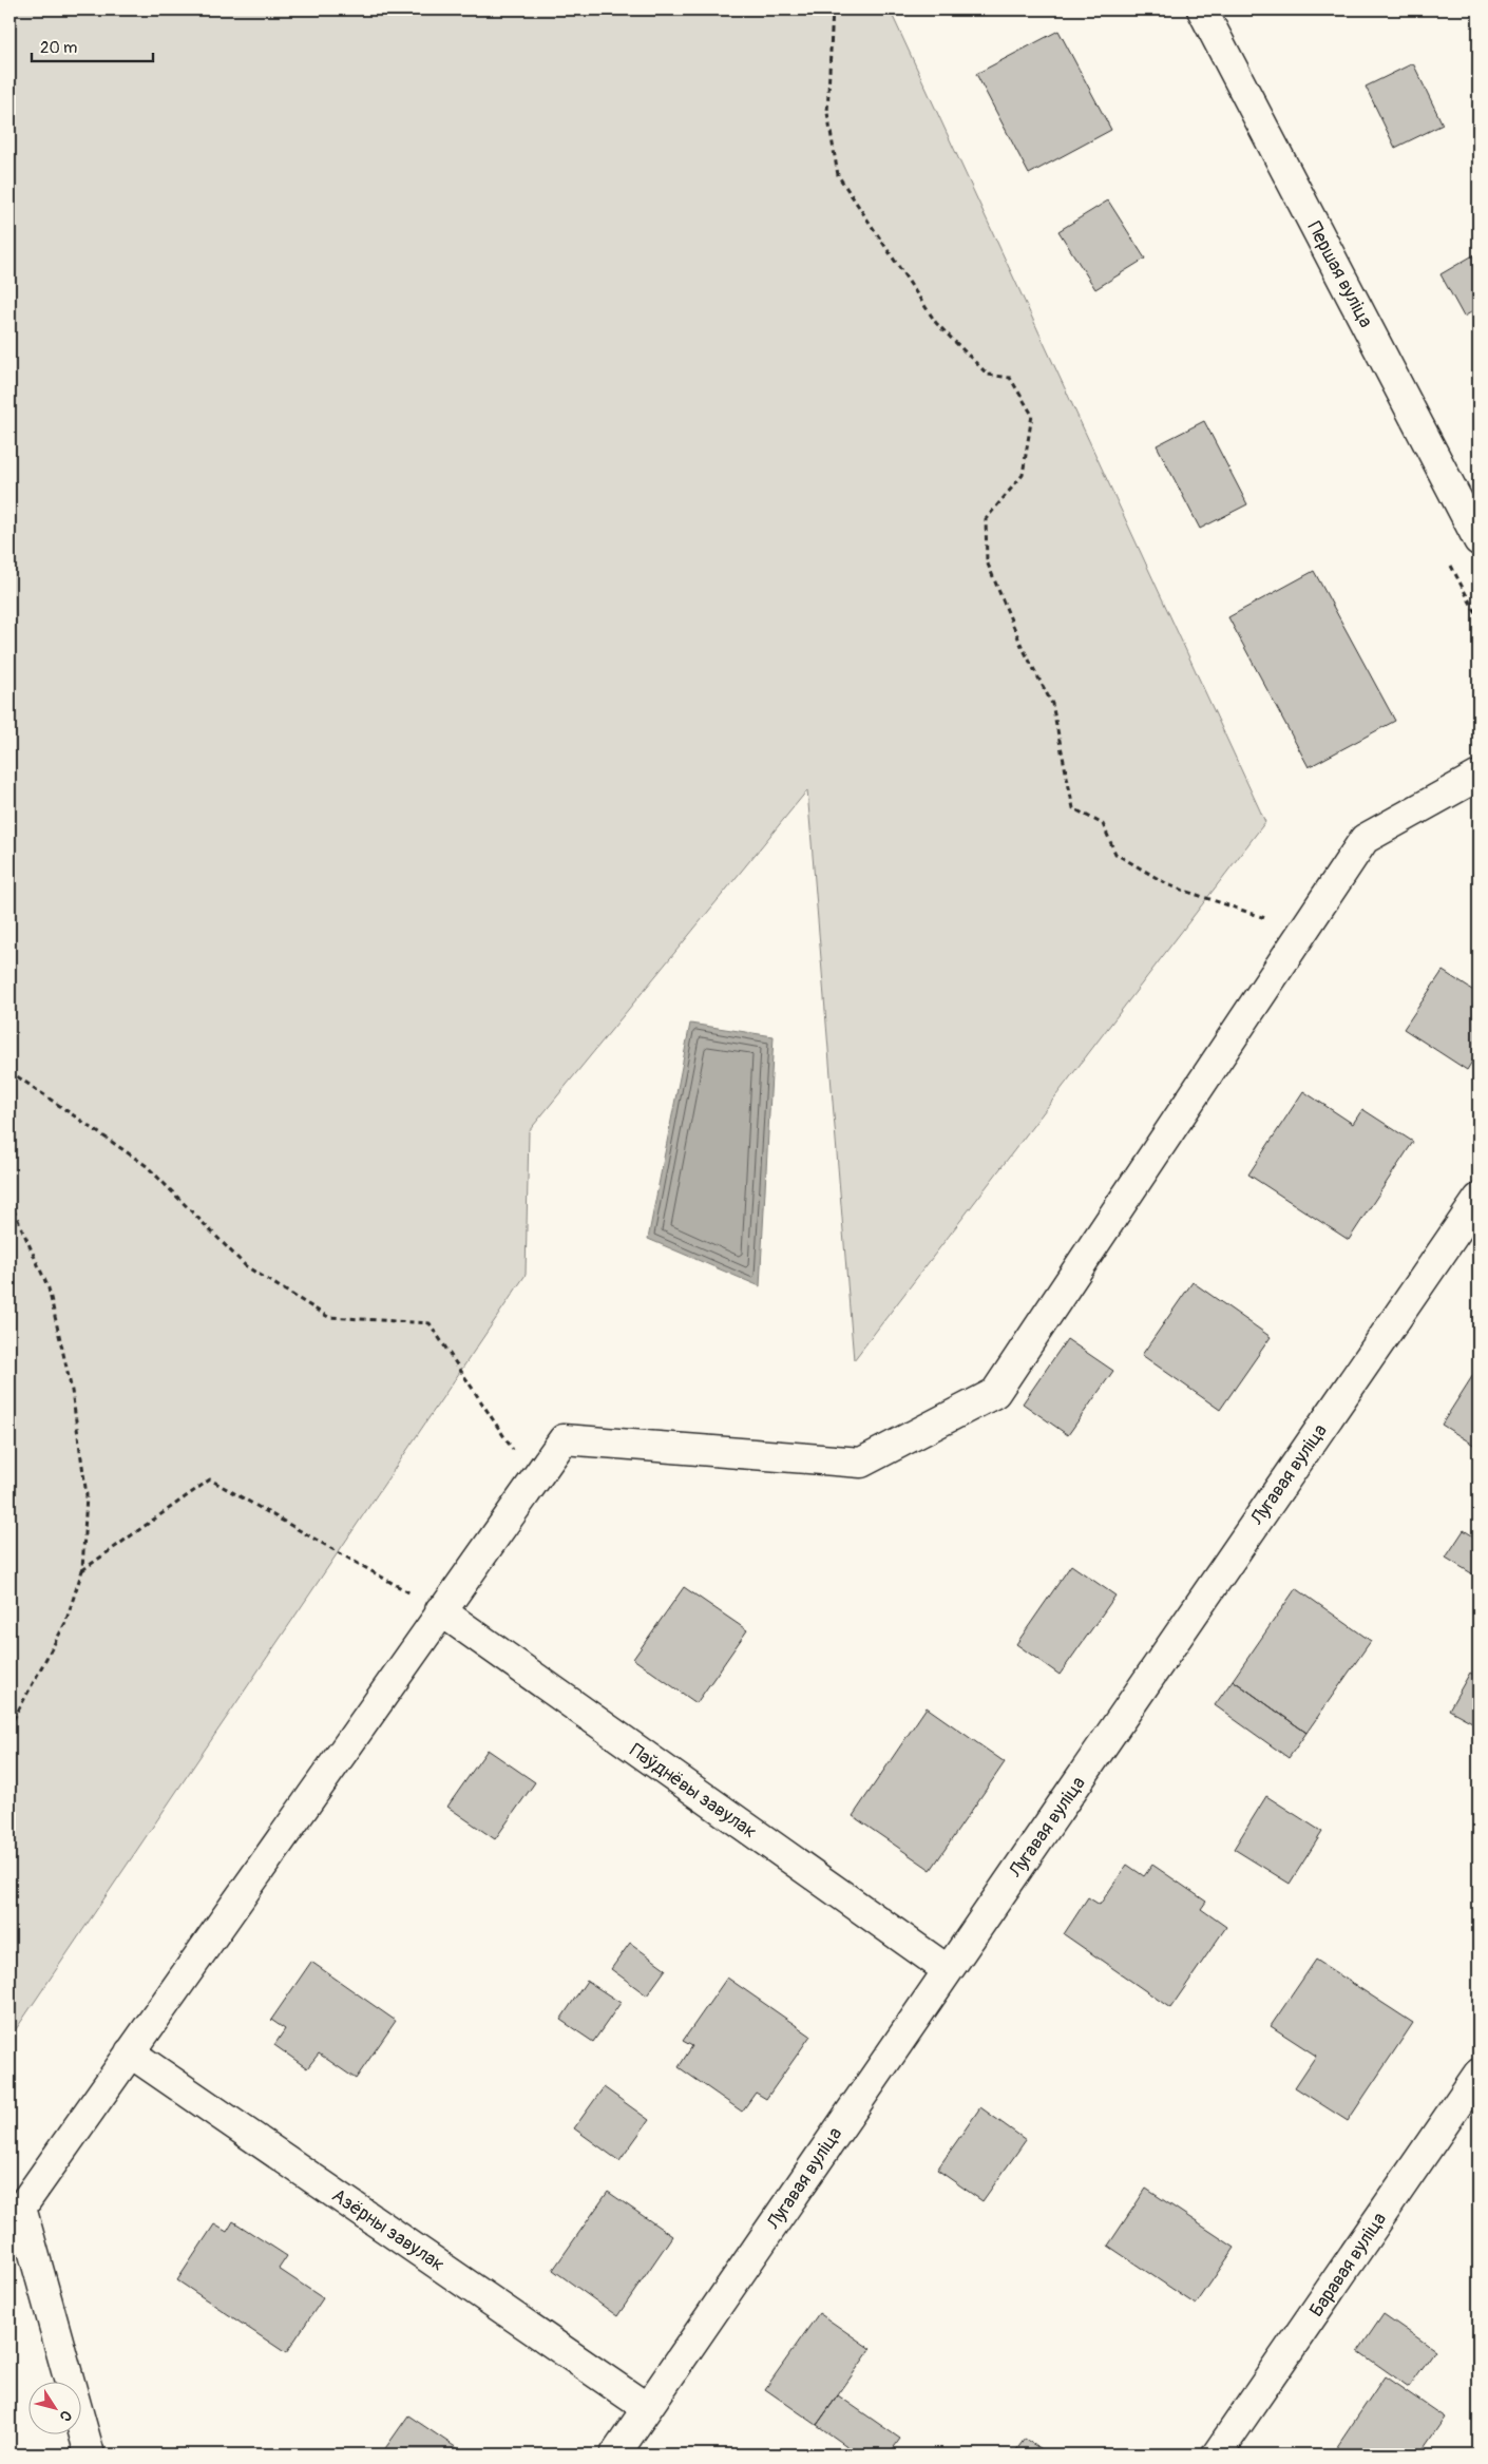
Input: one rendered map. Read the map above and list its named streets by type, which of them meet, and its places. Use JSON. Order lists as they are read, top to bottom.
{
  "streets": {
    "street": [
      "Першая вуліца",
      "Лугавая вуліца",
      "Паўднёвы завулак",
      "Азёрны завулак",
      "Баравая вуліца"
    ]
  },
  "crossings": [
    ["Лугавая вуліца", "Паўднёвы завулак"],
    ["Лугавая вуліца", "Азёрны завулак"]
  ],
  "scale_bar": "20 m",
  "north": "bottom right"
}
